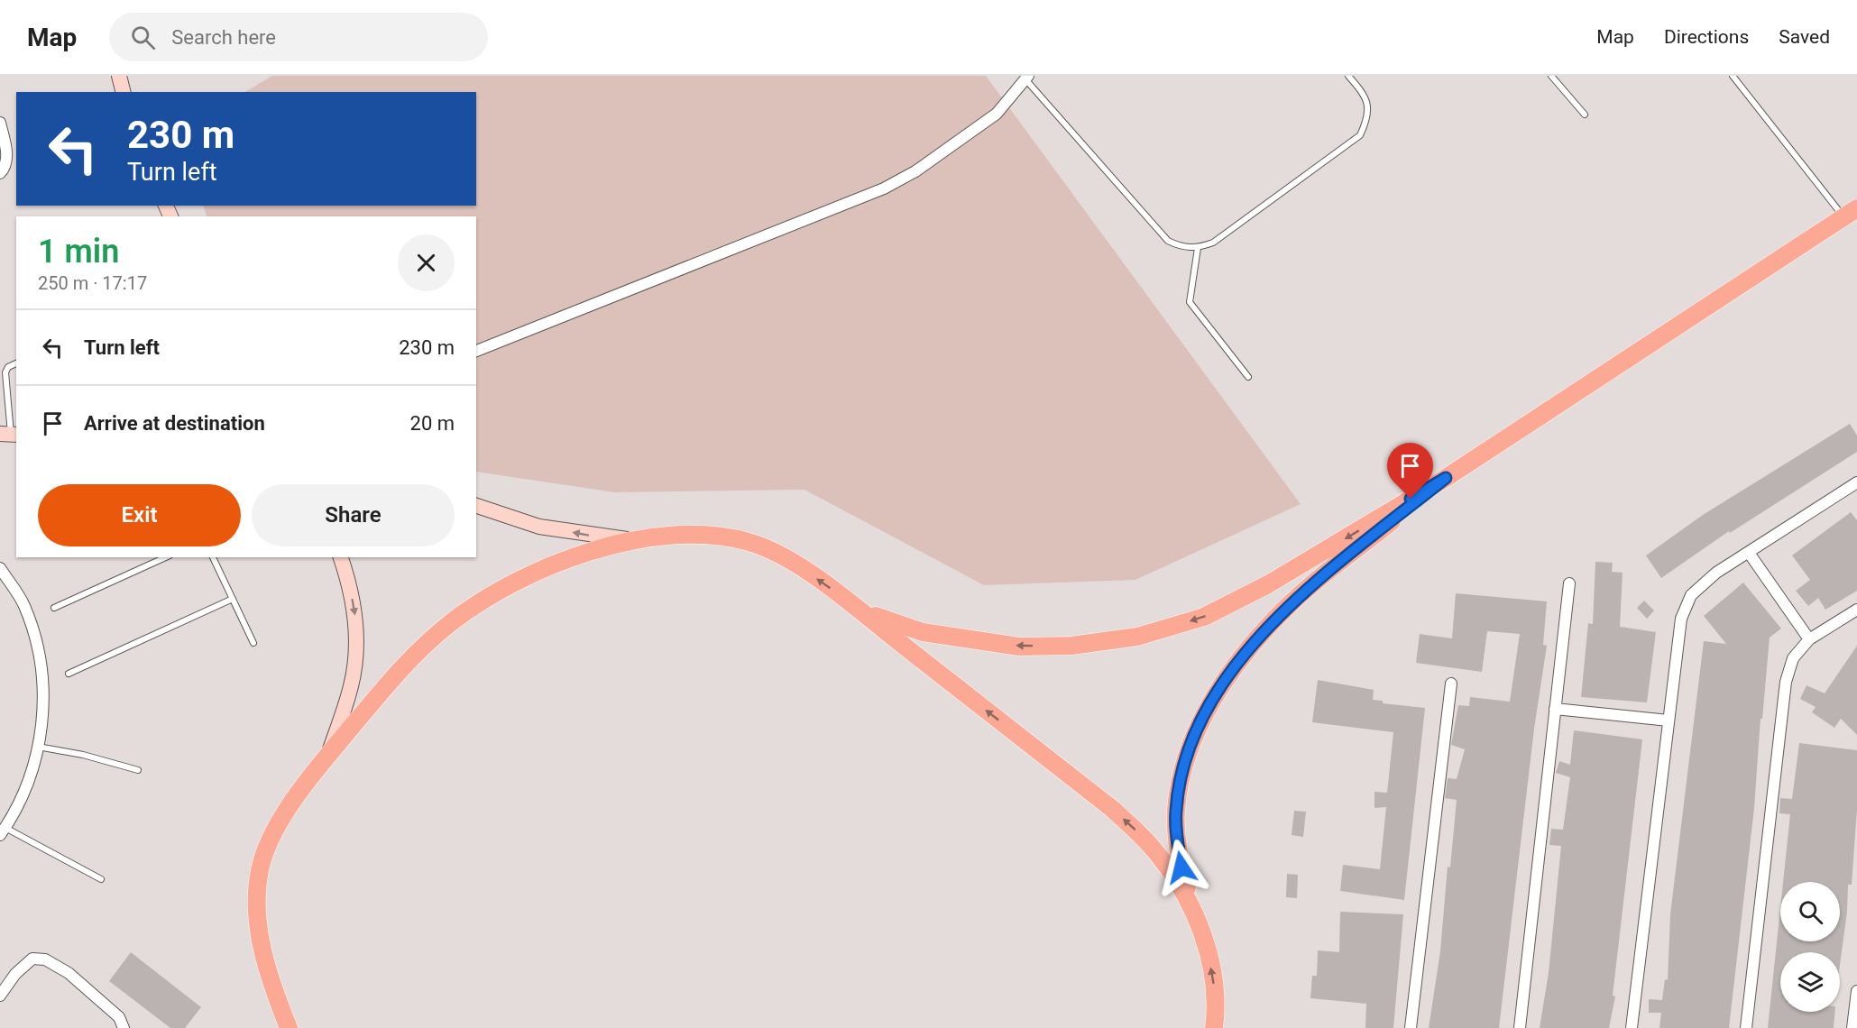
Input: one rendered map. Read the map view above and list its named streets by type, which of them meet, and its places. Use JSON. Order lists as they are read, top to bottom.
{
  "page": {
    "header": "Map",
    "search": "Search here",
    "nav": ["Map", "Directions", "Saved"],
    "turn": ["230 m", "Turn left"],
    "heading": ["1 min", "250 m · 17:17"],
    "list": [
      {
        "name": "Turn left",
        "value": "230 m"
      },
      {
        "name": "Arrive at destination",
        "value": "20 m"
      }
    ],
    "buttons": ["Exit", "Share"]
  }
}
